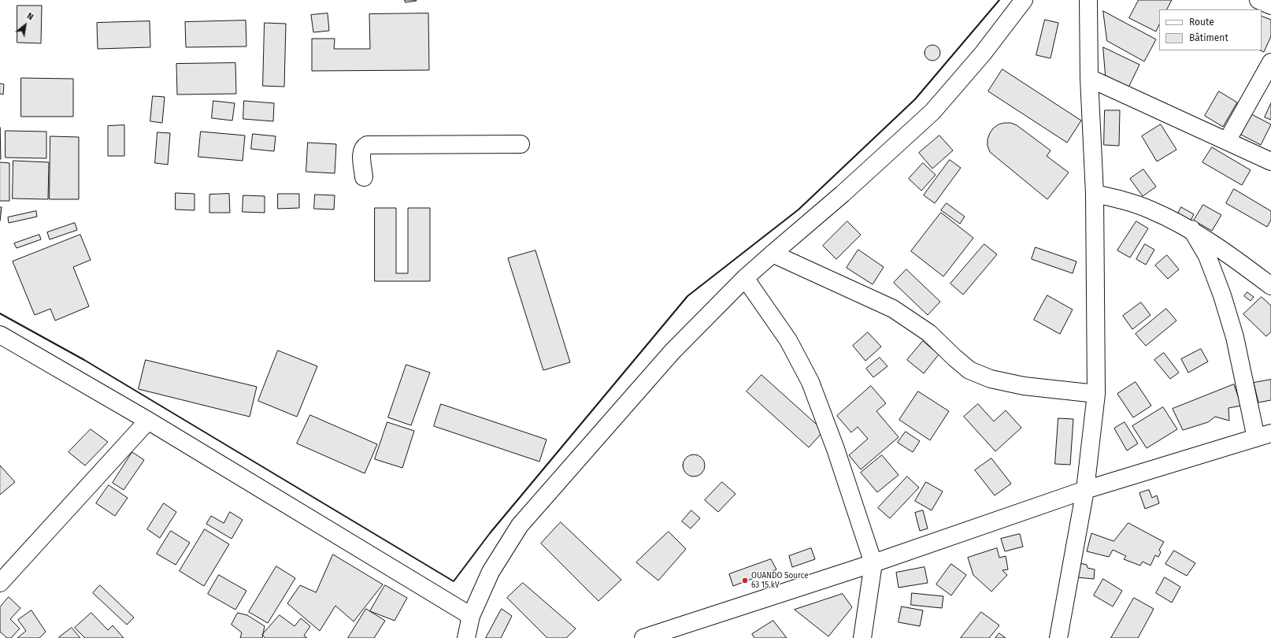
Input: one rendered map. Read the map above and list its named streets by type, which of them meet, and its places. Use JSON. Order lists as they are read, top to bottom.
{
  "places": ["OUANDO Source 63 15 kV"],
  "legend": ["Route", "Bâtiment"],
  "north": "top right"
}
